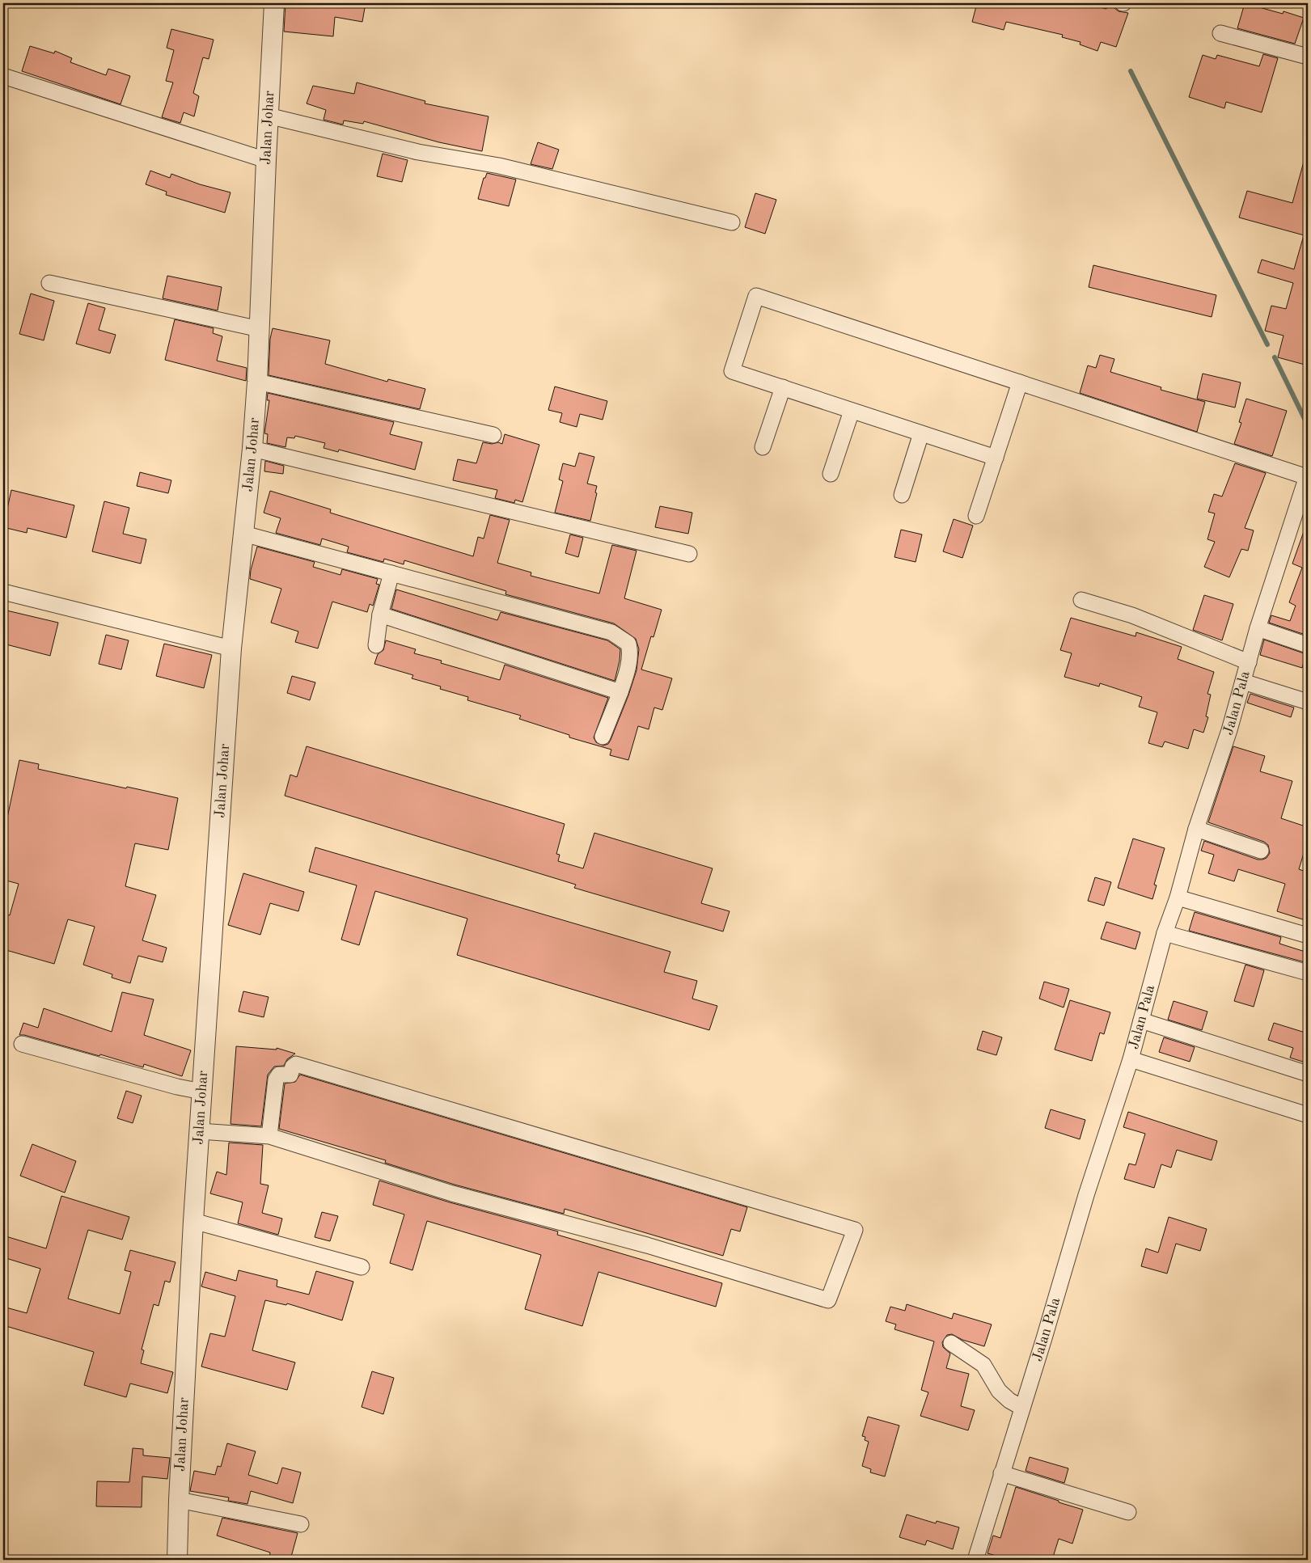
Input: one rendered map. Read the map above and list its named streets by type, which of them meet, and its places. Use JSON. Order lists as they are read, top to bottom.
{
  "streets": {
    "street": ["Jalan Johar", "Jalan Pala"]
  }
}
